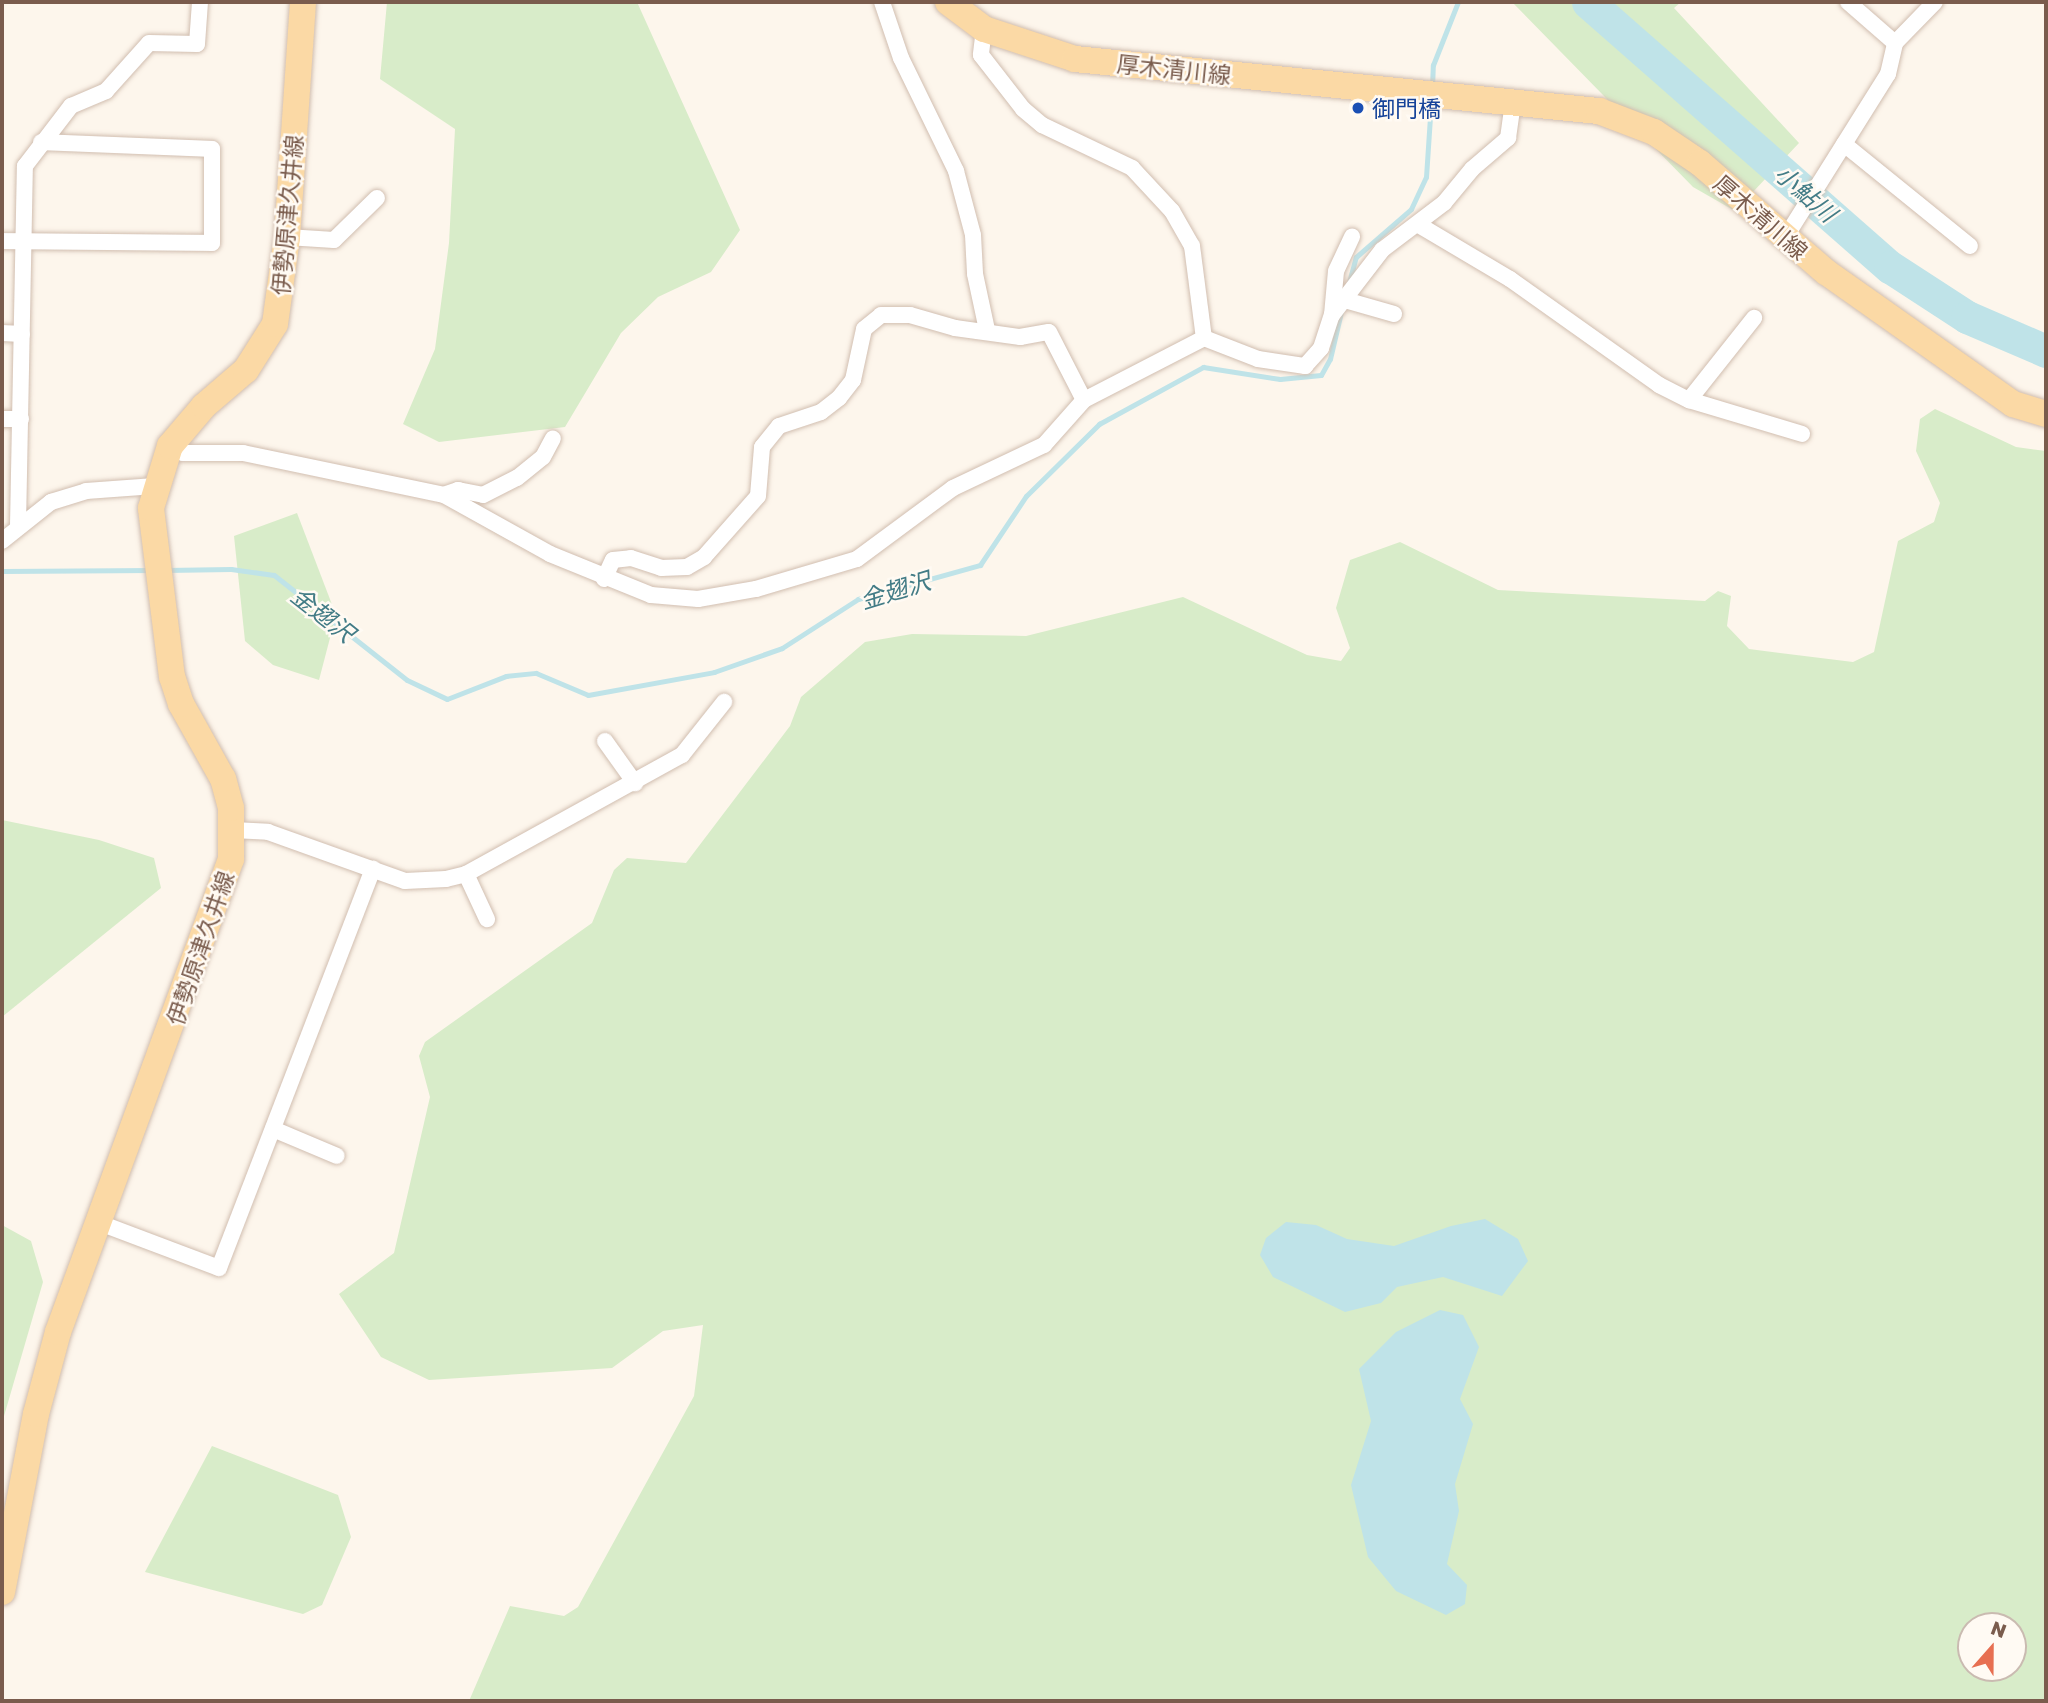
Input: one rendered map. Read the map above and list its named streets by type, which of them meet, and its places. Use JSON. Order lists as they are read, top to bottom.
{
  "streets": {
    "main road": ["厚木清川線", "伊勢原津久井線"]
  },
  "water": ["小鮎川", "金翅沢"],
  "places": ["御門橋"],
  "north": "top"
}
